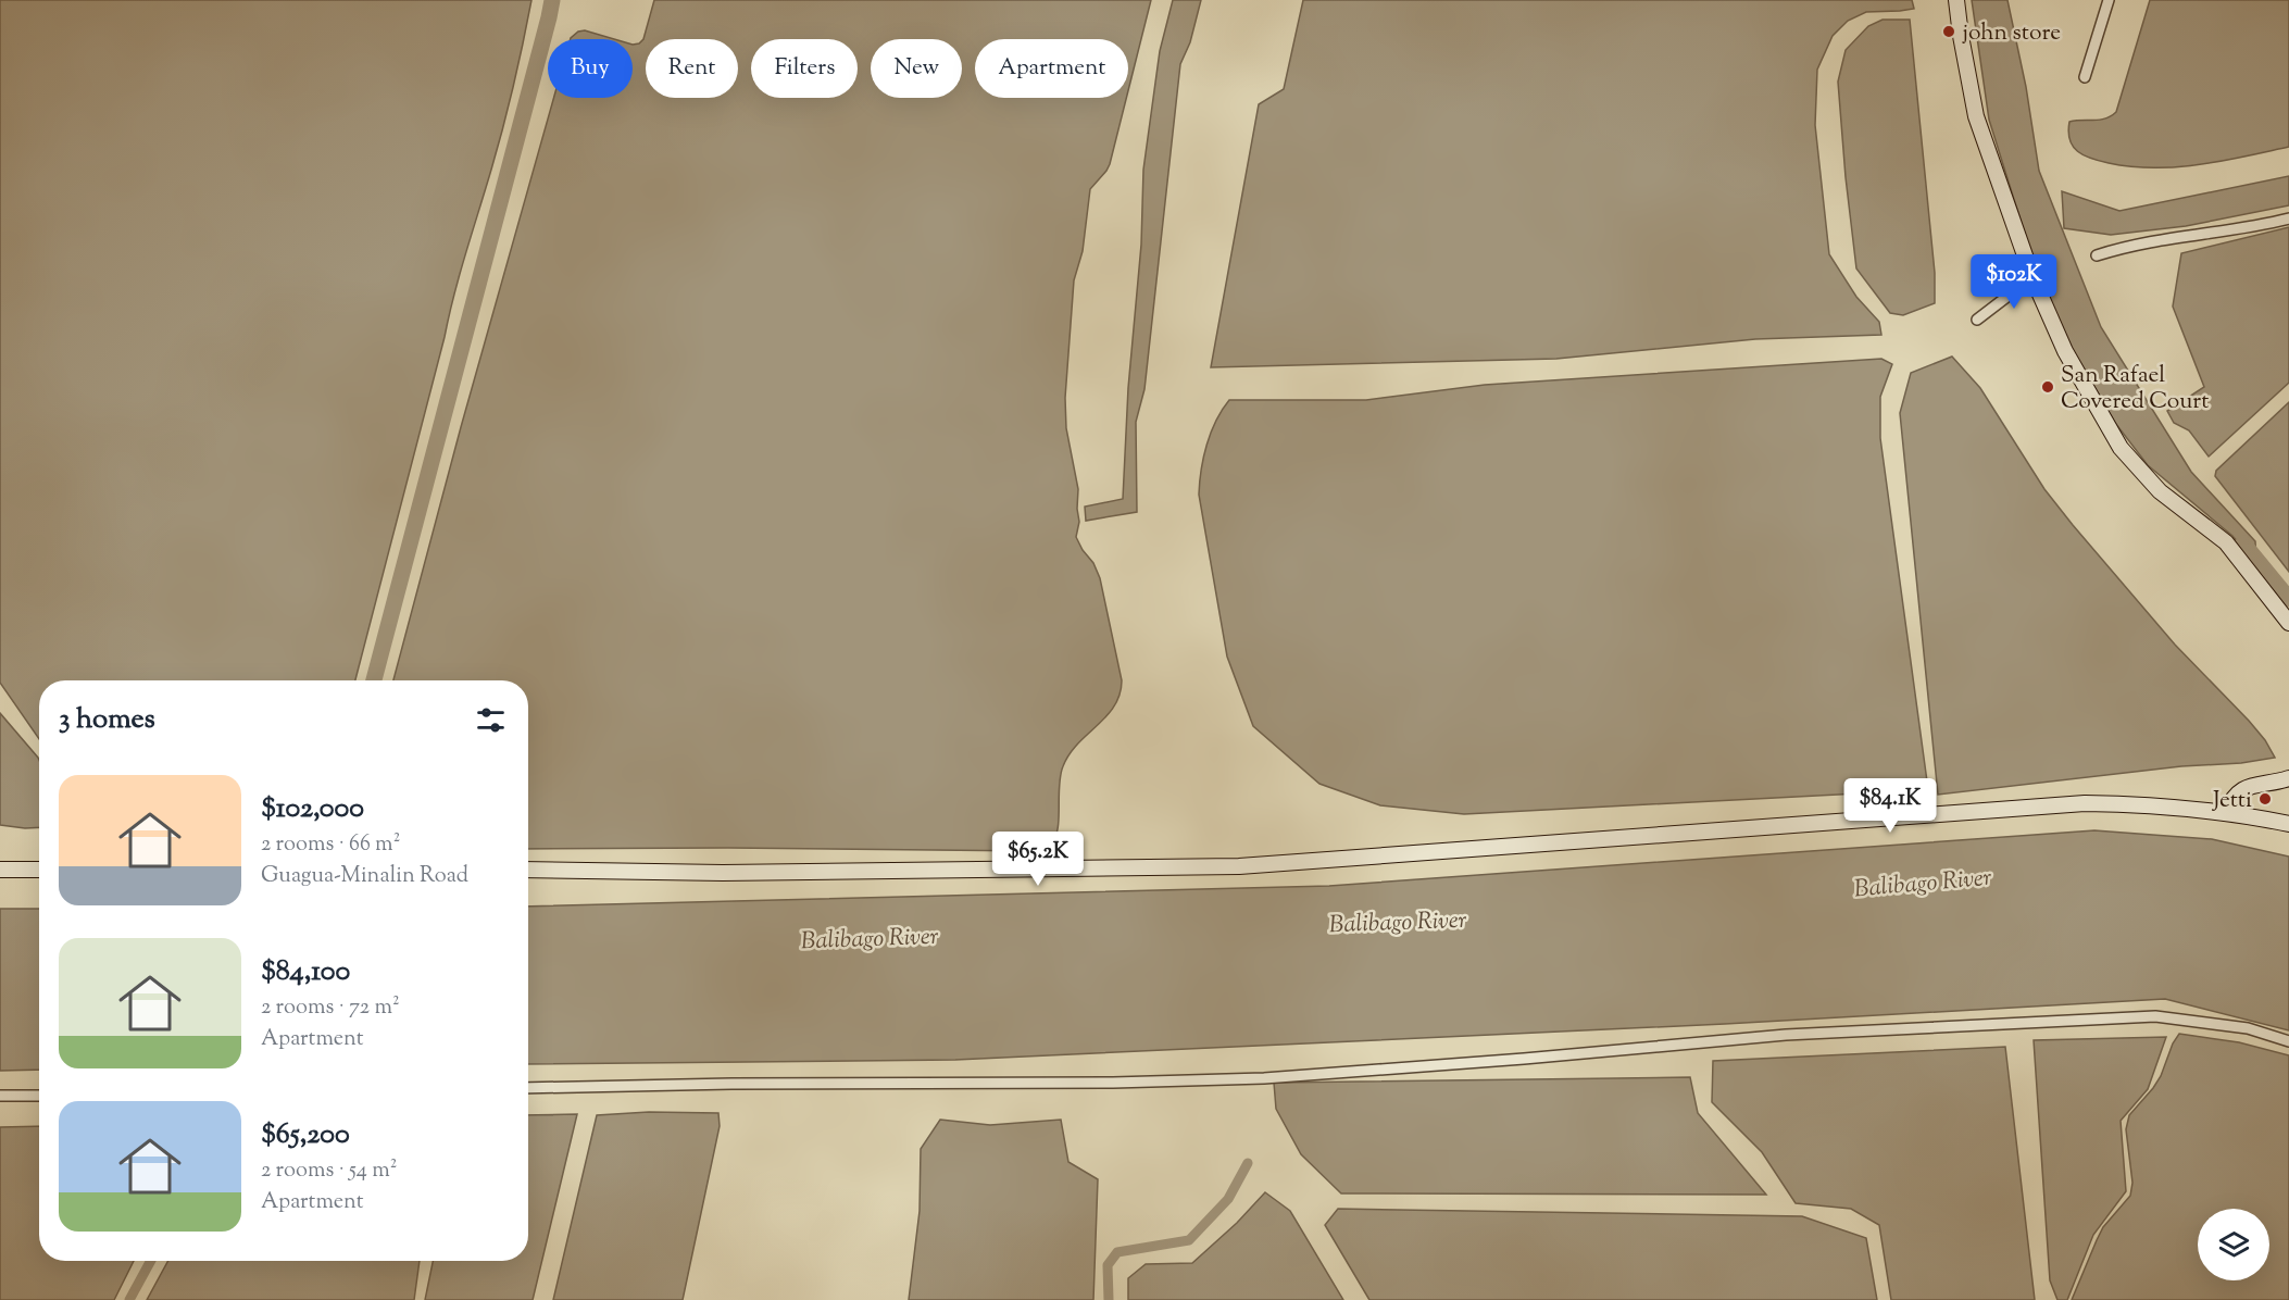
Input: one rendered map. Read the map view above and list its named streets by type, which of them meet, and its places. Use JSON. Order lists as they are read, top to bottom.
{
  "water": ["Balibago River"],
  "places": ["john store", "San Rafael Covered Court", "Jetti"],
  "page": {
    "chip": [
      "Buy",
      "Rent",
      "Filters",
      "New",
      "Apartment"
    ],
    "price": ["$102K", "$84.1K", "$65.2K"],
    "heading": "3 homes",
    "list": [
      {
        "name": "$102,000",
        "note": "2 rooms · 66 m² · Guagua-Minalin Road"
      },
      {
        "name": "$84,100",
        "note": "2 rooms · 72 m² · Apartment"
      },
      {
        "name": "$65,200",
        "note": "2 rooms · 54 m² · Apartment"
      }
    ]
  }
}
